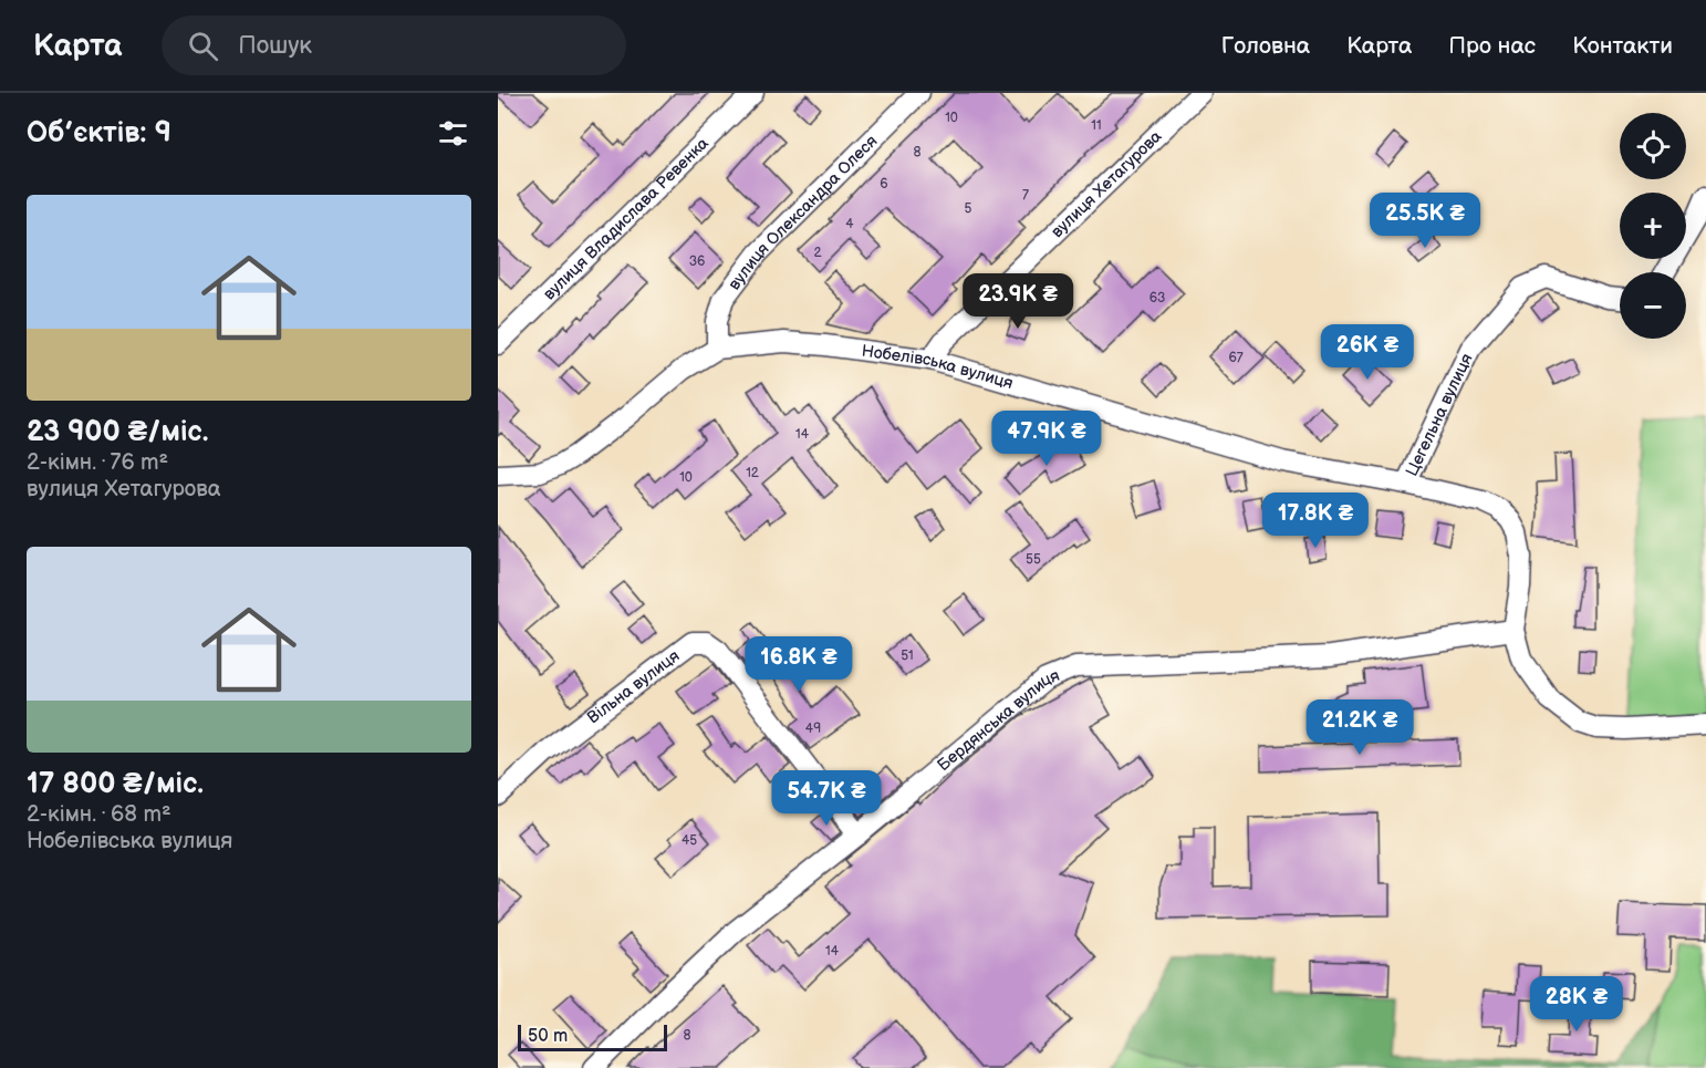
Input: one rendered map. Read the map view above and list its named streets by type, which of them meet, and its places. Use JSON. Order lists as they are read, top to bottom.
{
  "streets": {
    "street": [
      "вулиця Хетагурова",
      "вулиця Олександра Олеся",
      "вулиця Владислава Ревенка",
      "Нобелівська вулиця",
      "Цегельна вулиця",
      "Вільна вулиця",
      "Бердянська вулиця"
    ]
  },
  "crossings": [
    ["вулиця Хетагурова", "Нобелівська вулиця"],
    ["вулиця Олександра Олеся", "Нобелівська вулиця"],
    ["Нобелівська вулиця", "Цегельна вулиця"],
    ["Цегельна вулиця", "Бердянська вулиця"],
    ["Вільна вулиця", "Бердянська вулиця"]
  ],
  "house_numbers": [
    "10",
    "11",
    "8",
    "6",
    "7",
    "5",
    "4",
    "2",
    "36",
    "63",
    "67",
    "14",
    "12",
    "10",
    "55",
    "51",
    "49",
    "45",
    "14",
    "8"
  ],
  "scale_bar": "50 m",
  "page": {
    "header": "Карта",
    "search": "Пошук",
    "nav": [
      "Головна",
      "Карта",
      "Про нас",
      "Контакти"
    ],
    "heading": "Об’єктів: 9",
    "map_buttons": ["+", "−"],
    "list": [
      {
        "name": "23 900 ₴/міс.",
        "note": "2-кімн. · 76 m² · вулиця Хетагурова"
      },
      {
        "name": "17 800 ₴/міс.",
        "note": "2-кімн. · 68 m² · Нобелівська вулиця"
      }
    ],
    "price": [
      "25.5K ₴",
      "23.9K ₴",
      "26K ₴",
      "47.9K ₴",
      "17.8K ₴",
      "16.8K ₴",
      "21.2K ₴",
      "54.7K ₴",
      "28K ₴"
    ],
    "scale": "50 m"
  }
}
